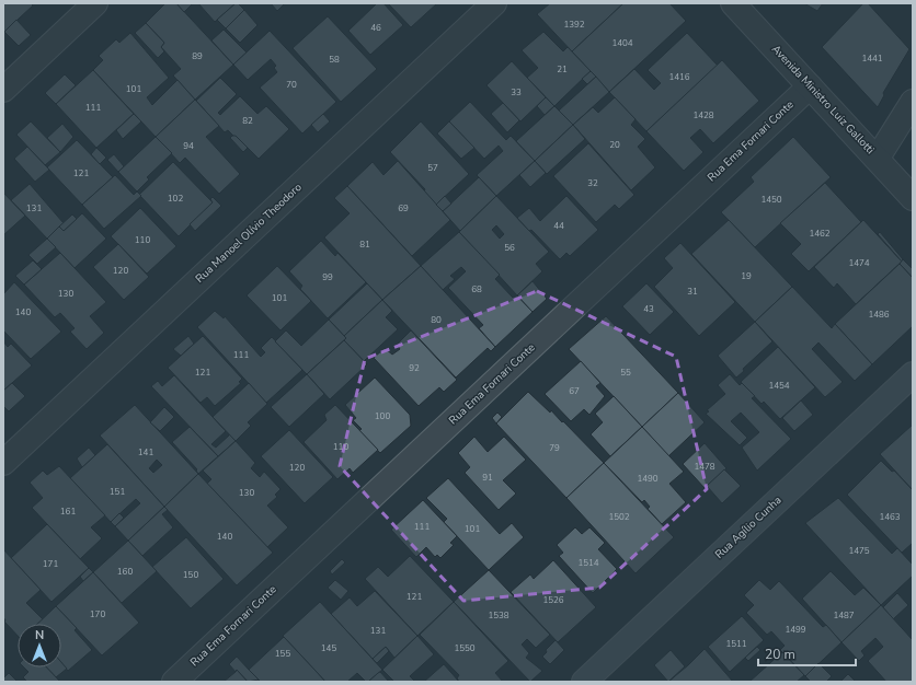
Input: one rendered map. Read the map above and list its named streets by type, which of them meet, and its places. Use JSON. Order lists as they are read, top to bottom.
{
  "streets": {
    "main road": ["Rua Agílio Cunha"],
    "street": ["Avenida Ministro Luiz Gallotti", "Rua Ema Fornari Conte", "Rua Manoel Olívio Theodoro"]
  },
  "crossings": [
    ["Avenida Ministro Luiz Gallotti", "Rua Ema Fornari Conte"]
  ],
  "house_numbers": [
    "1392",
    "46",
    "1404",
    "89",
    "1441",
    "58",
    "21",
    "1416",
    "70",
    "101",
    "33",
    "111",
    "1428",
    "82",
    "20",
    "94",
    "57",
    "121",
    "32",
    "102",
    "1450",
    "131",
    "69",
    "44",
    "1462",
    "110",
    "81",
    "56",
    "1474",
    "120",
    "19",
    "99",
    "68",
    "31",
    "130",
    "101",
    "43",
    "140",
    "1486",
    "80",
    "111",
    "92",
    "121",
    "55",
    "1454",
    "67",
    "100",
    "110",
    "79",
    "141",
    "1478",
    "120",
    "91",
    "1490",
    "151",
    "130",
    "161",
    "1502",
    "1463",
    "111",
    "101",
    "140",
    "1475",
    "1514",
    "171",
    "160",
    "150",
    "121",
    "1526",
    "170",
    "1538",
    "1487",
    "1499",
    "131",
    "1511",
    "145",
    "1550",
    "155"
  ],
  "scale_bar": "20 m",
  "north": "top"
}
